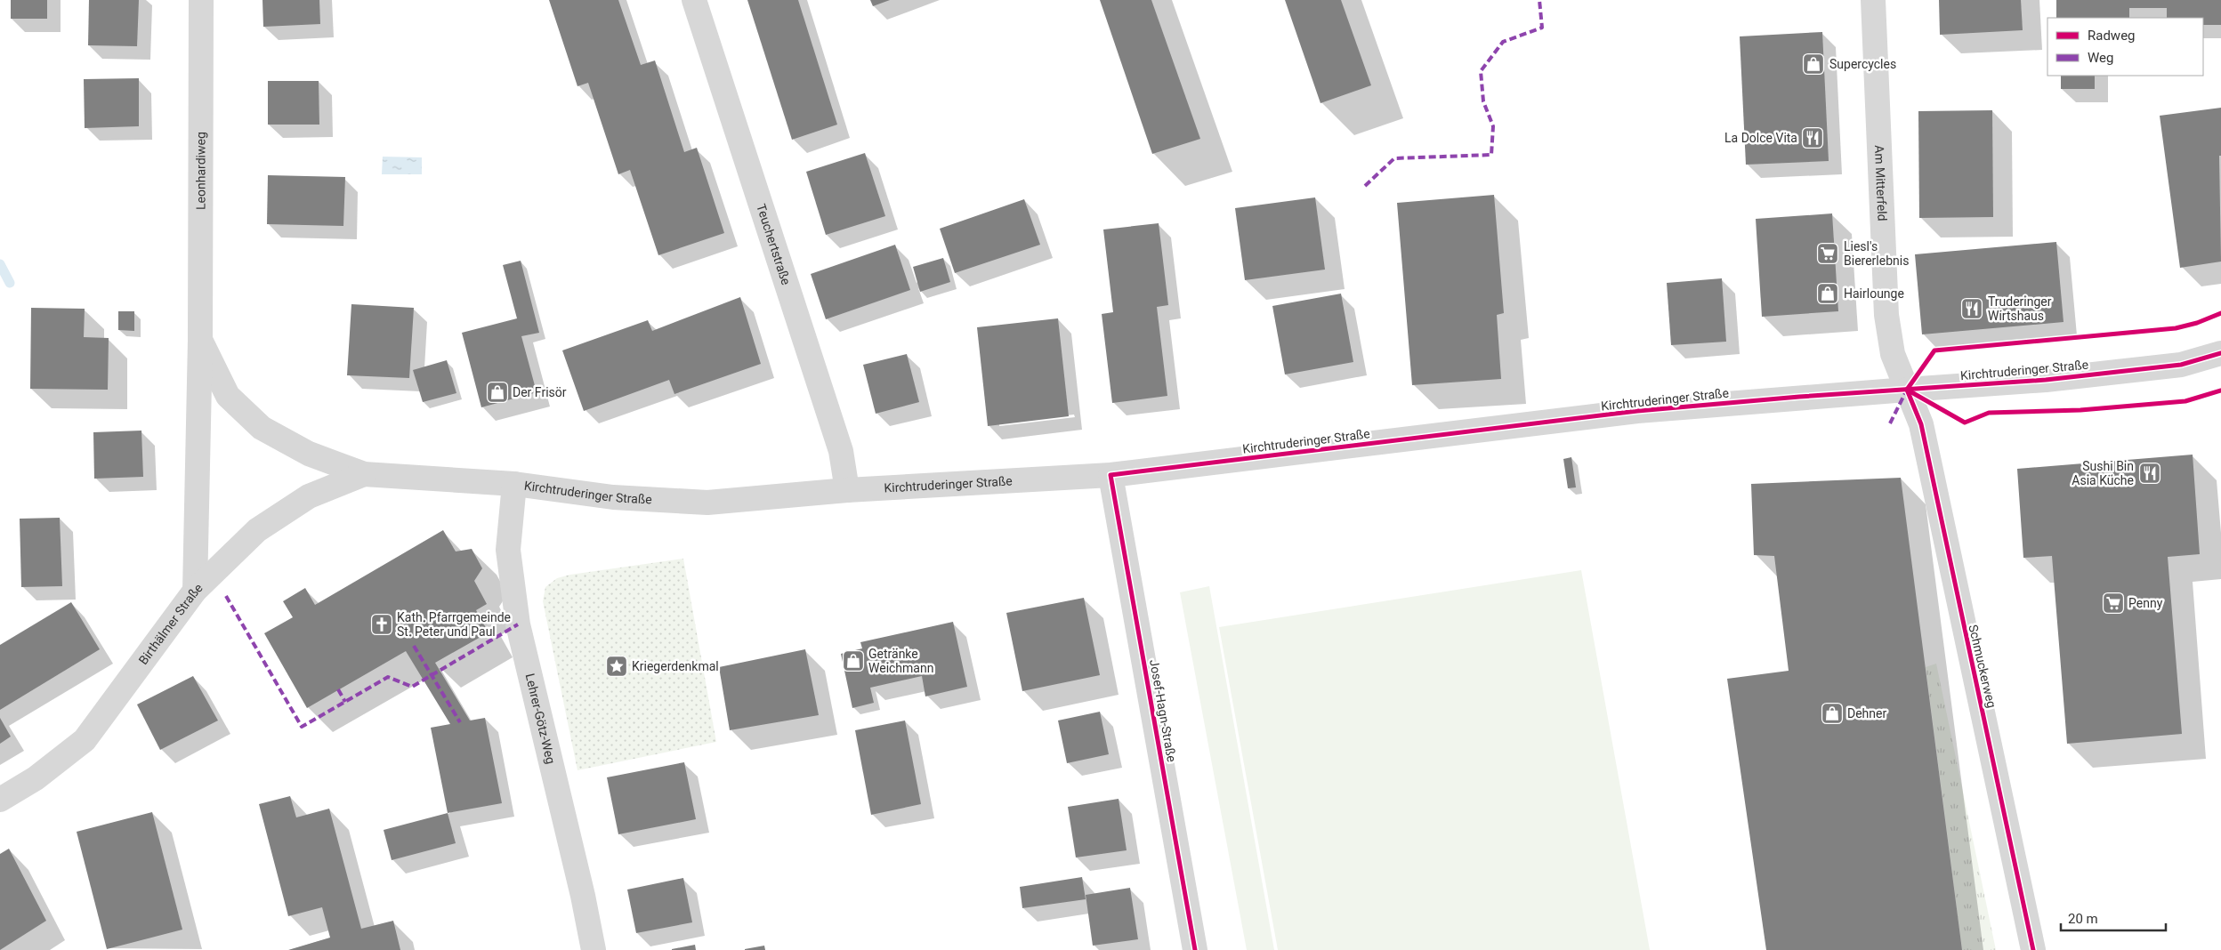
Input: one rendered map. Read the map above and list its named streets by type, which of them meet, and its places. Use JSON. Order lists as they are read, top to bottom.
{
  "streets": {
    "street": [
      "Leonhardiweg",
      "Am Mitterfeld",
      "Teuchertstraße",
      "Kirchtruderinger Straße",
      "Birthälmer Straße",
      "Schmuckerweg",
      "Josef-Hagn-Straße",
      "Lehrer-Götz-Weg"
    ]
  },
  "crossings": [
    ["Leonhardiweg", "Kirchtruderinger Straße"],
    ["Leonhardiweg", "Birthälmer Straße"],
    ["Am Mitterfeld", "Kirchtruderinger Straße"],
    ["Am Mitterfeld", "Schmuckerweg"],
    ["Teuchertstraße", "Kirchtruderinger Straße"],
    ["Kirchtruderinger Straße", "Birthälmer Straße"],
    ["Kirchtruderinger Straße", "Schmuckerweg"],
    ["Kirchtruderinger Straße", "Josef-Hagn-Straße"],
    ["Kirchtruderinger Straße", "Lehrer-Götz-Weg"]
  ],
  "places": {
    "shop": [
      "Supercycles",
      "Hairlounge",
      "Der Frisör",
      "Getränke Weichmann",
      "Dehner"
    ],
    "restaurant": ["La Dolce Vita", "Truderinger Wirtshaus", "Sushi Bin Asia Küche"],
    "supermarket": ["Liesl's Biererlebnis", "Penny"],
    "church": ["Kath. Pfarrgemeinde St. Peter und Paul"],
    "place": ["Kriegerdenkmal"]
  },
  "legend": ["Radweg", "Weg"],
  "scale_bar": "20 m"
}
